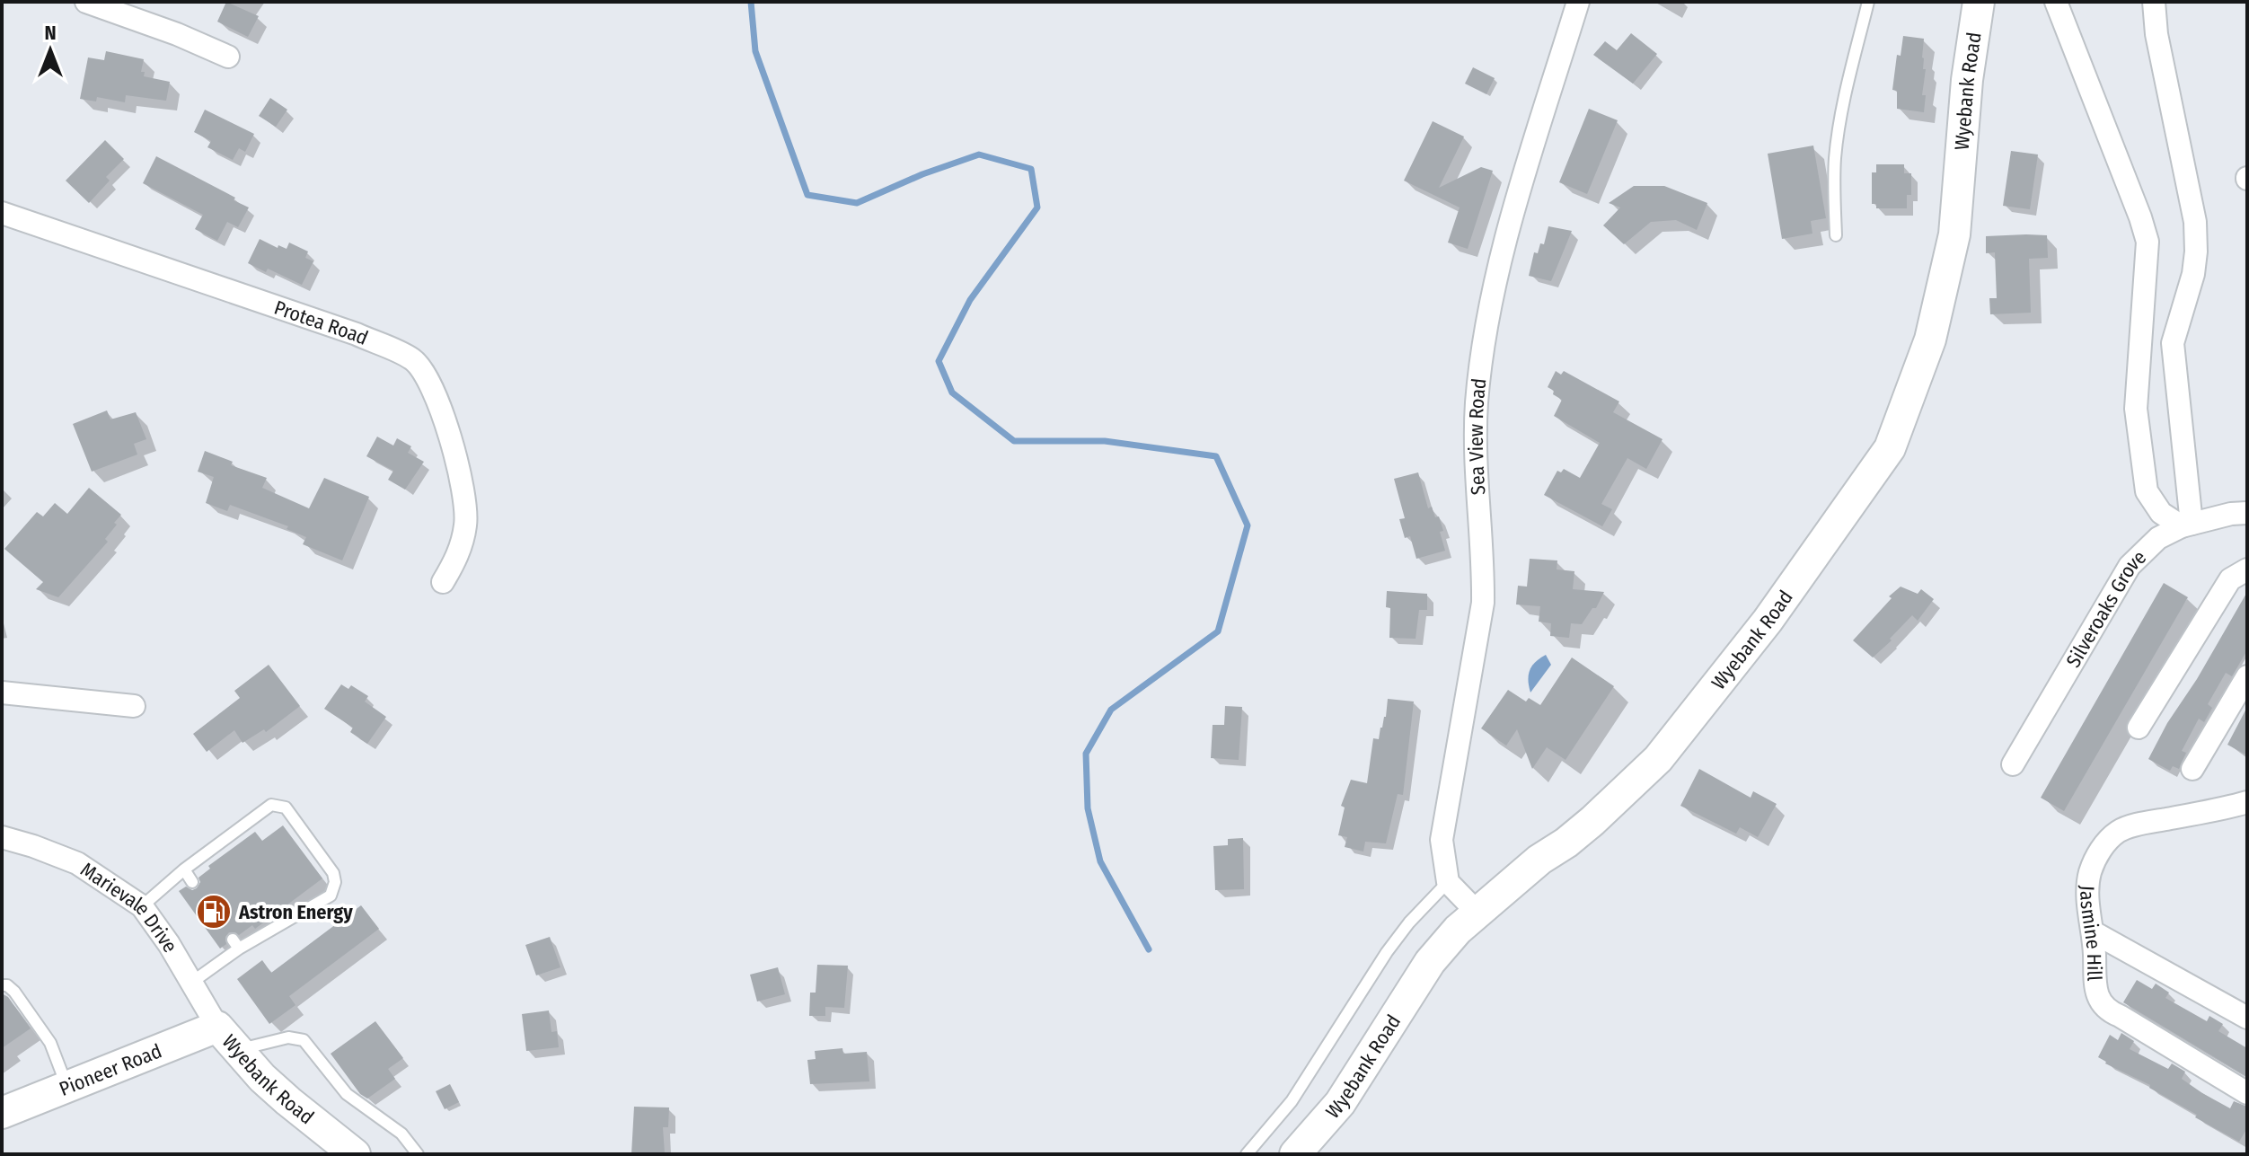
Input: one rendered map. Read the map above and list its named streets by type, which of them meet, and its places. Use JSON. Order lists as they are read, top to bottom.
{
  "streets": {
    "main road": ["Wyebank Road", "Pioneer Road"],
    "street": [
      "Protea Road",
      "Sea View Road",
      "Silveroaks Grove",
      "Marievale Drive",
      "Jasmine Hill"
    ]
  },
  "crossings": [
    ["Wyebank Road", "Marievale Drive"],
    ["Wyebank Road", "Pioneer Road"],
    ["Marievale Drive", "Pioneer Road"]
  ],
  "places": {
    "fuel station": ["Astron Energy"]
  },
  "north": "top"
}
